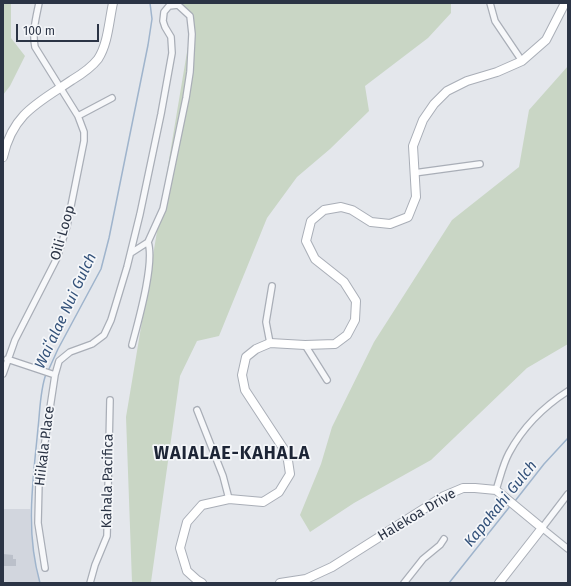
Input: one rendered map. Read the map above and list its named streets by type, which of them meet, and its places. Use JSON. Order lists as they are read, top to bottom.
{
  "streets": {
    "street": [
      "Oili Loop",
      "Hiikala Place",
      "Kahala Pacifica",
      "Halekoa Drive"
    ]
  },
  "districts": ["WAIALAE-KAHALA"],
  "water": ["Waiʻalae Nui Gulch", "Kapakahi Gulch"],
  "scale_bar": "100 m"
}
